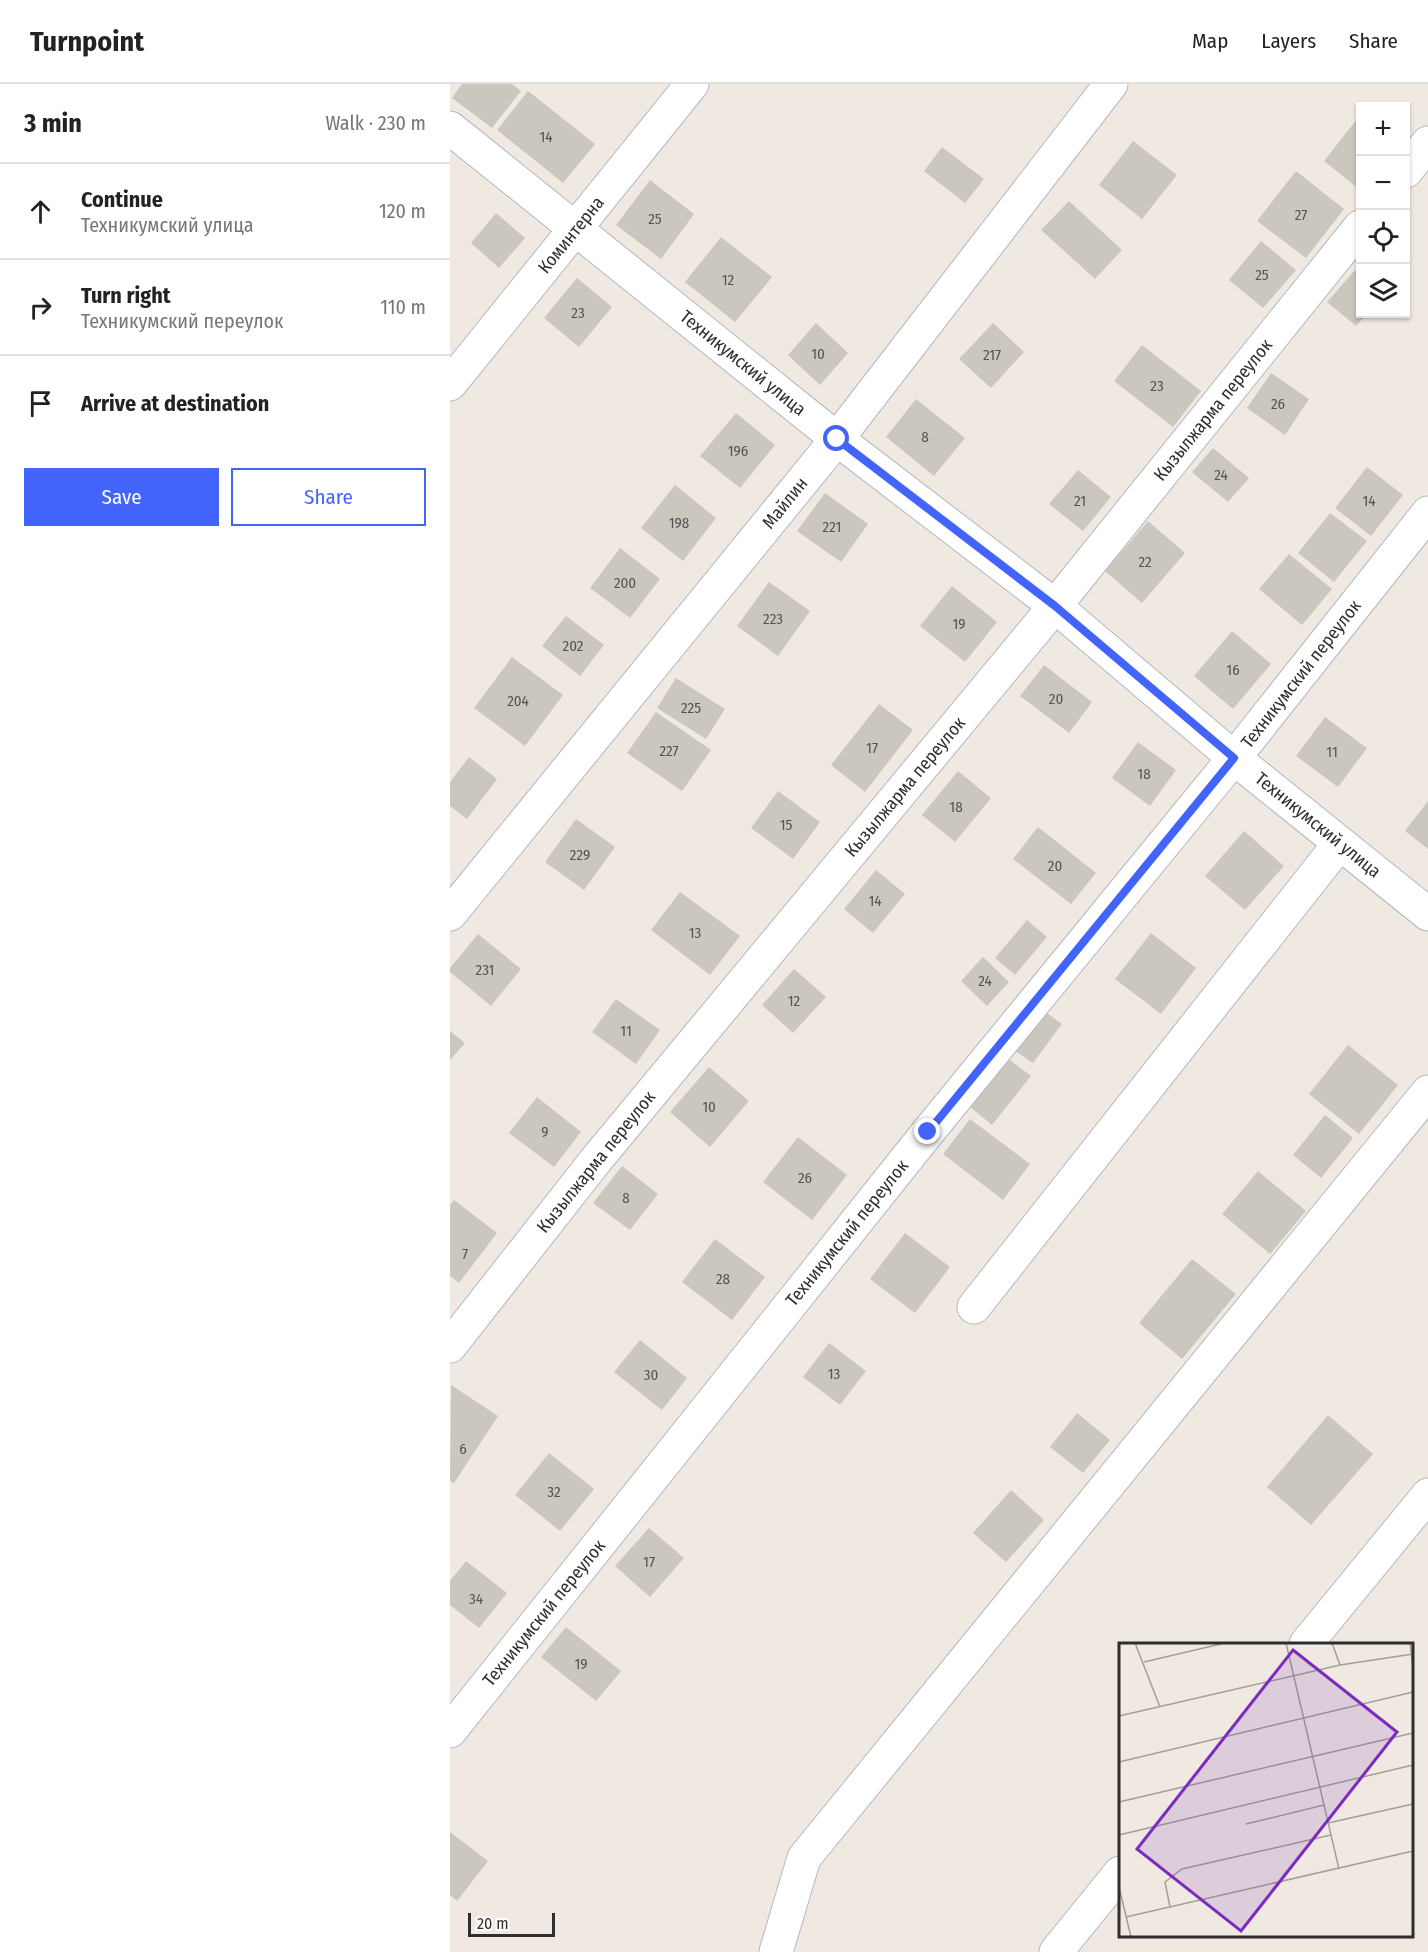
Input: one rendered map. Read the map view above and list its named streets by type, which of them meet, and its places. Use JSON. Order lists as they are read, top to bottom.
{
  "streets": {
    "street": [
      "Коминтерна",
      "Техникумский улица",
      "Кызылжарма переулок",
      "Майлин",
      "Техникумский переулок"
    ]
  },
  "crossings": [
    ["Коминтерна", "Техникумский улица"],
    ["Техникумский улица", "Кызылжарма переулок"],
    ["Техникумский улица", "Майлин"],
    ["Техникумский улица", "Техникумский переулок"]
  ],
  "house_numbers": [
    "14",
    "27",
    "25",
    "25",
    "12",
    "23",
    "10",
    "217",
    "23",
    "26",
    "8",
    "196",
    "24",
    "21",
    "14",
    "198",
    "221",
    "22",
    "200",
    "223",
    "19",
    "202",
    "16",
    "20",
    "204",
    "225",
    "17",
    "227",
    "11",
    "18",
    "18",
    "15",
    "229",
    "20",
    "14",
    "13",
    "231",
    "24",
    "12",
    "11",
    "10",
    "9",
    "26",
    "8",
    "7",
    "28",
    "13",
    "30",
    "6",
    "32",
    "17",
    "34",
    "19"
  ],
  "scale_bar": "20 m",
  "page": {
    "header": "Turnpoint",
    "nav": ["Map", "Layers", "Share"],
    "heading": ["3 min", "Walk · 230 m"],
    "map_buttons": ["+", "−"],
    "list": [
      ["Continue", "Техникумский улица", "120 m"],
      ["Turn right", "Техникумский переулок", "110 m"],
      "Arrive at destination"
    ],
    "buttons": ["Save", "Share"],
    "scale": "20 m"
  }
}
